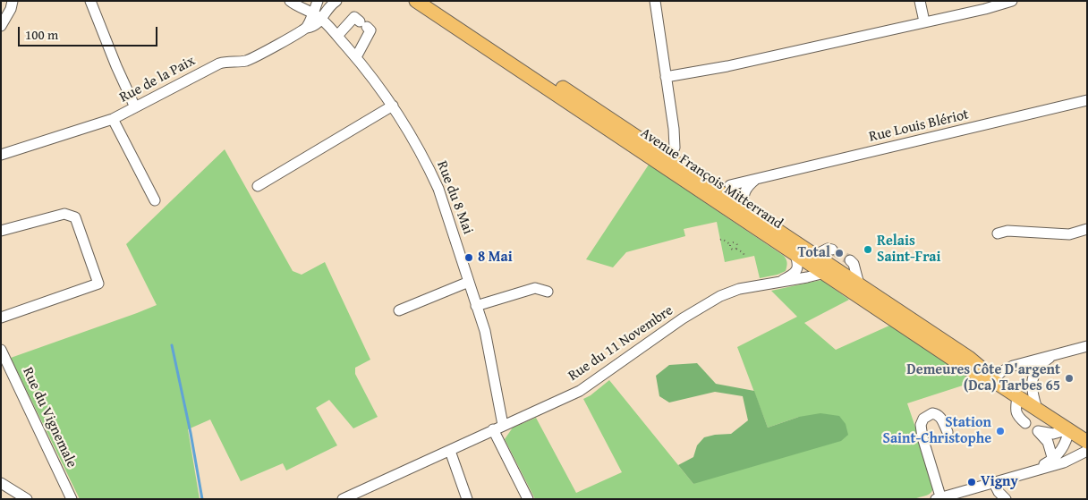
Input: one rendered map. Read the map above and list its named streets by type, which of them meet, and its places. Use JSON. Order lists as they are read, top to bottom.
{
  "streets": {
    "main road": ["Avenue François Mitterrand"],
    "street": [
      "Rue de la Paix",
      "Rue Louis Blériot",
      "Rue du 8 Mai",
      "Rue du 11 Novembre",
      "Rue du Vignemale"
    ]
  },
  "crossings": [
    ["Rue de la Paix", "Rue du 8 Mai"],
    ["Avenue François Mitterrand", "Rue du 11 Novembre"],
    ["Rue du 8 Mai", "Rue du 11 Novembre"]
  ],
  "places": [
    "Relais Saint-Frai",
    "Total",
    "8 Mai",
    "Demeures Côte D'argent (Dca) Tarbes 65",
    "Station Saint-Christophe",
    "Vigny"
  ],
  "scale_bar": "100 m"
}
